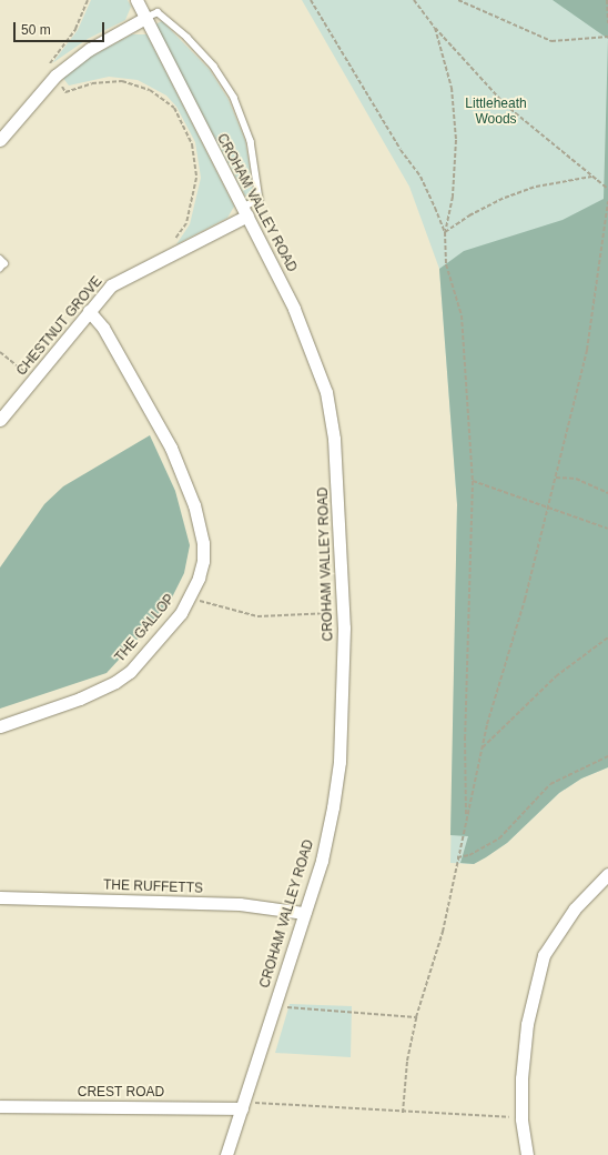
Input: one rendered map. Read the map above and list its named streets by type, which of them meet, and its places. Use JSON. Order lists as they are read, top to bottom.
{
  "streets": {
    "street": [
      "CROHAM VALLEY ROAD",
      "CHESTNUT GROVE",
      "THE GALLOP",
      "THE RUFFETTS",
      "CREST ROAD"
    ]
  },
  "crossings": [
    ["CROHAM VALLEY ROAD", "CHESTNUT GROVE"],
    ["CROHAM VALLEY ROAD", "THE RUFFETTS"],
    ["CROHAM VALLEY ROAD", "CREST ROAD"],
    ["CHESTNUT GROVE", "THE GALLOP"]
  ],
  "parks": ["Littleheath Woods"],
  "scale_bar": "50 m"
}
